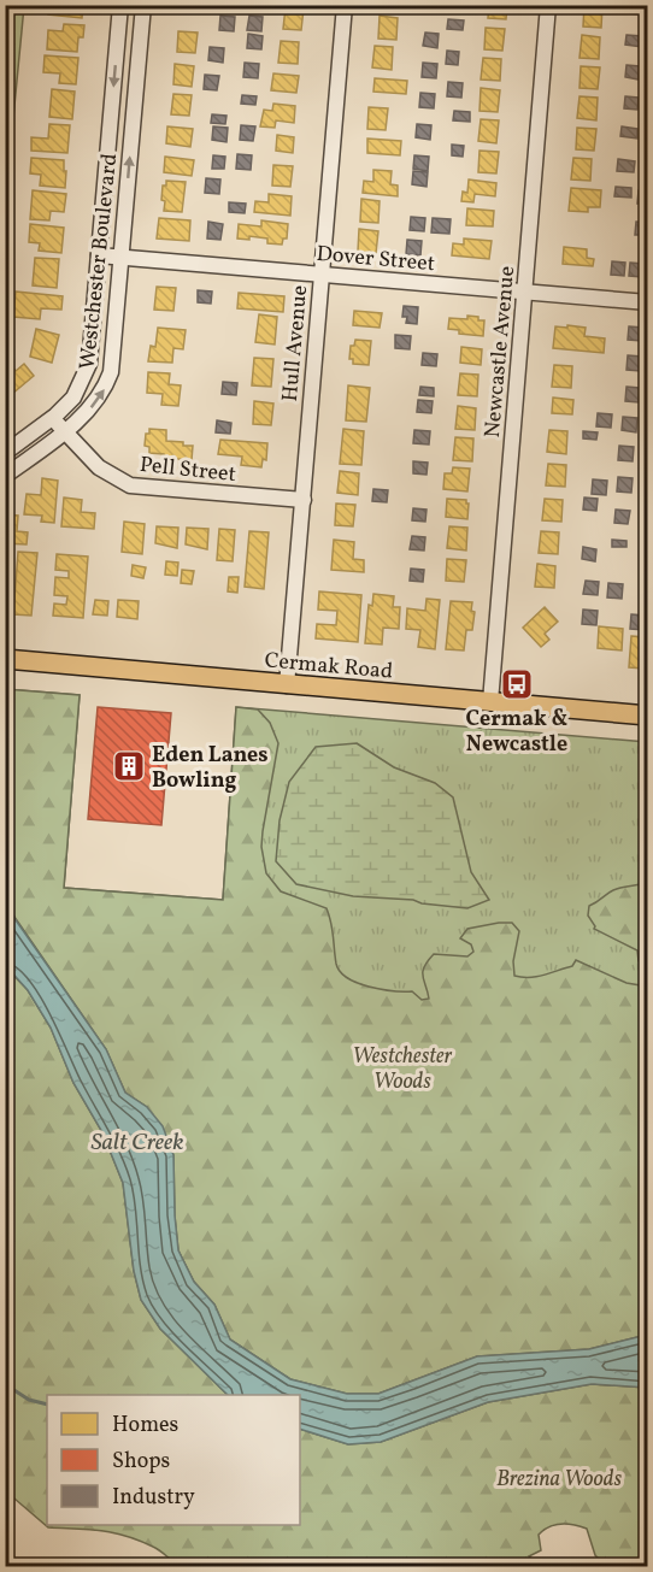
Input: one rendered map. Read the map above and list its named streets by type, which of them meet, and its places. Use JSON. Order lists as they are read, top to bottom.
{
  "streets": {
    "main road": ["Cermak Road"],
    "street": [
      "Dover Street",
      "Westchester Boulevard",
      "Hull Avenue",
      "Newcastle Avenue",
      "Pell Street"
    ]
  },
  "crossings": [
    ["Dover Street", "Westchester Boulevard"],
    ["Dover Street", "Hull Avenue"],
    ["Dover Street", "Newcastle Avenue"],
    ["Westchester Boulevard", "Pell Street"],
    ["Hull Avenue", "Pell Street"],
    ["Hull Avenue", "Cermak Road"],
    ["Newcastle Avenue", "Cermak Road"]
  ],
  "water": ["Salt Creek"],
  "parks": ["Westchester Woods", "Brezina Woods"],
  "places": {
    "bus stop": ["Cermak & Newcastle"],
    "building": ["Eden Lanes Bowling"]
  },
  "legend": ["Homes", "Shops", "Industry"]
}
